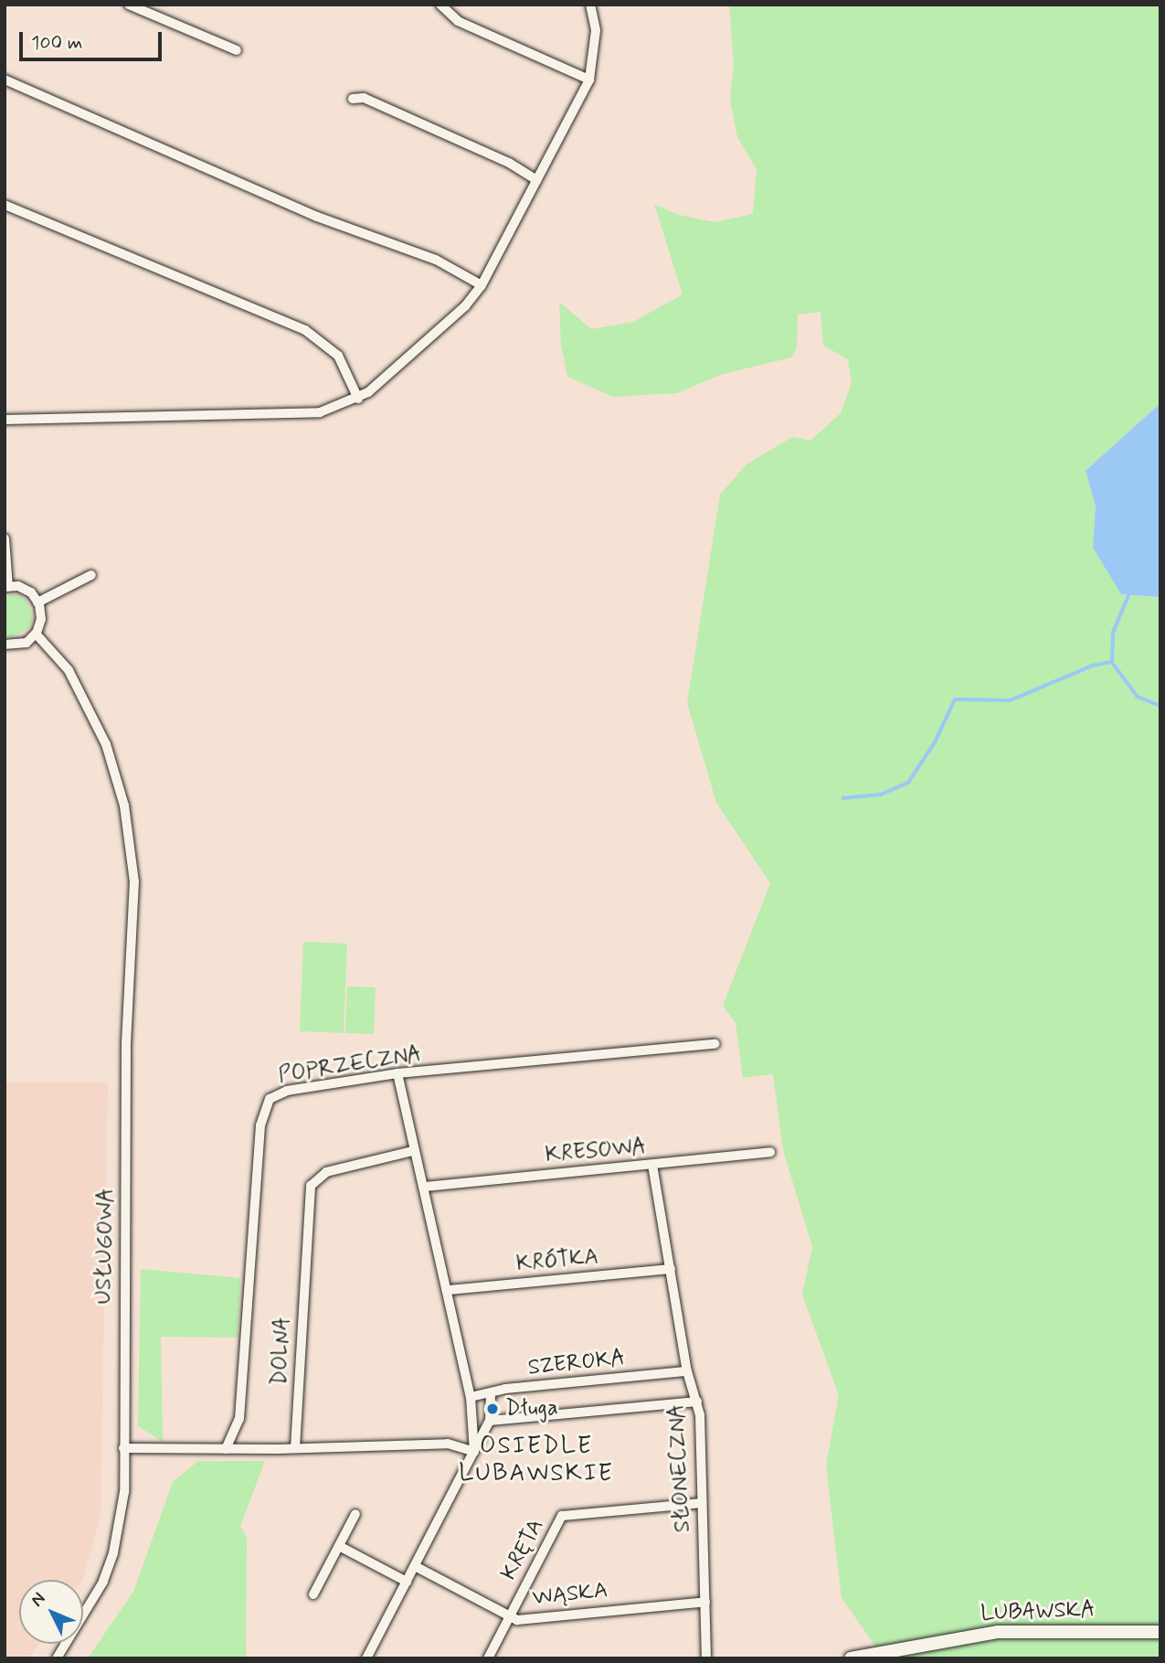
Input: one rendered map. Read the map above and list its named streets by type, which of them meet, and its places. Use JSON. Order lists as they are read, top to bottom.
{
  "streets": {
    "main road": ["LUBAWSKA"],
    "street": [
      "POPRZECZNA",
      "KRESOWA",
      "USŁUGOWA",
      "KRÓTKA",
      "DOLNA",
      "SZEROKA",
      "SŁONECZNA",
      "KRĘTA",
      "WĄSKA"
    ]
  },
  "crossings": [
    ["KRESOWA", "SŁONECZNA"],
    ["KRÓTKA", "SŁONECZNA"],
    ["SZEROKA", "SŁONECZNA"],
    ["SŁONECZNA", "KRĘTA"],
    ["SŁONECZNA", "WĄSKA"],
    ["KRĘTA", "WĄSKA"]
  ],
  "districts": ["OSIEDLE LUBAWSKIE"],
  "places": ["Długa"],
  "scale_bar": "100 m",
  "north": "top left"
}
